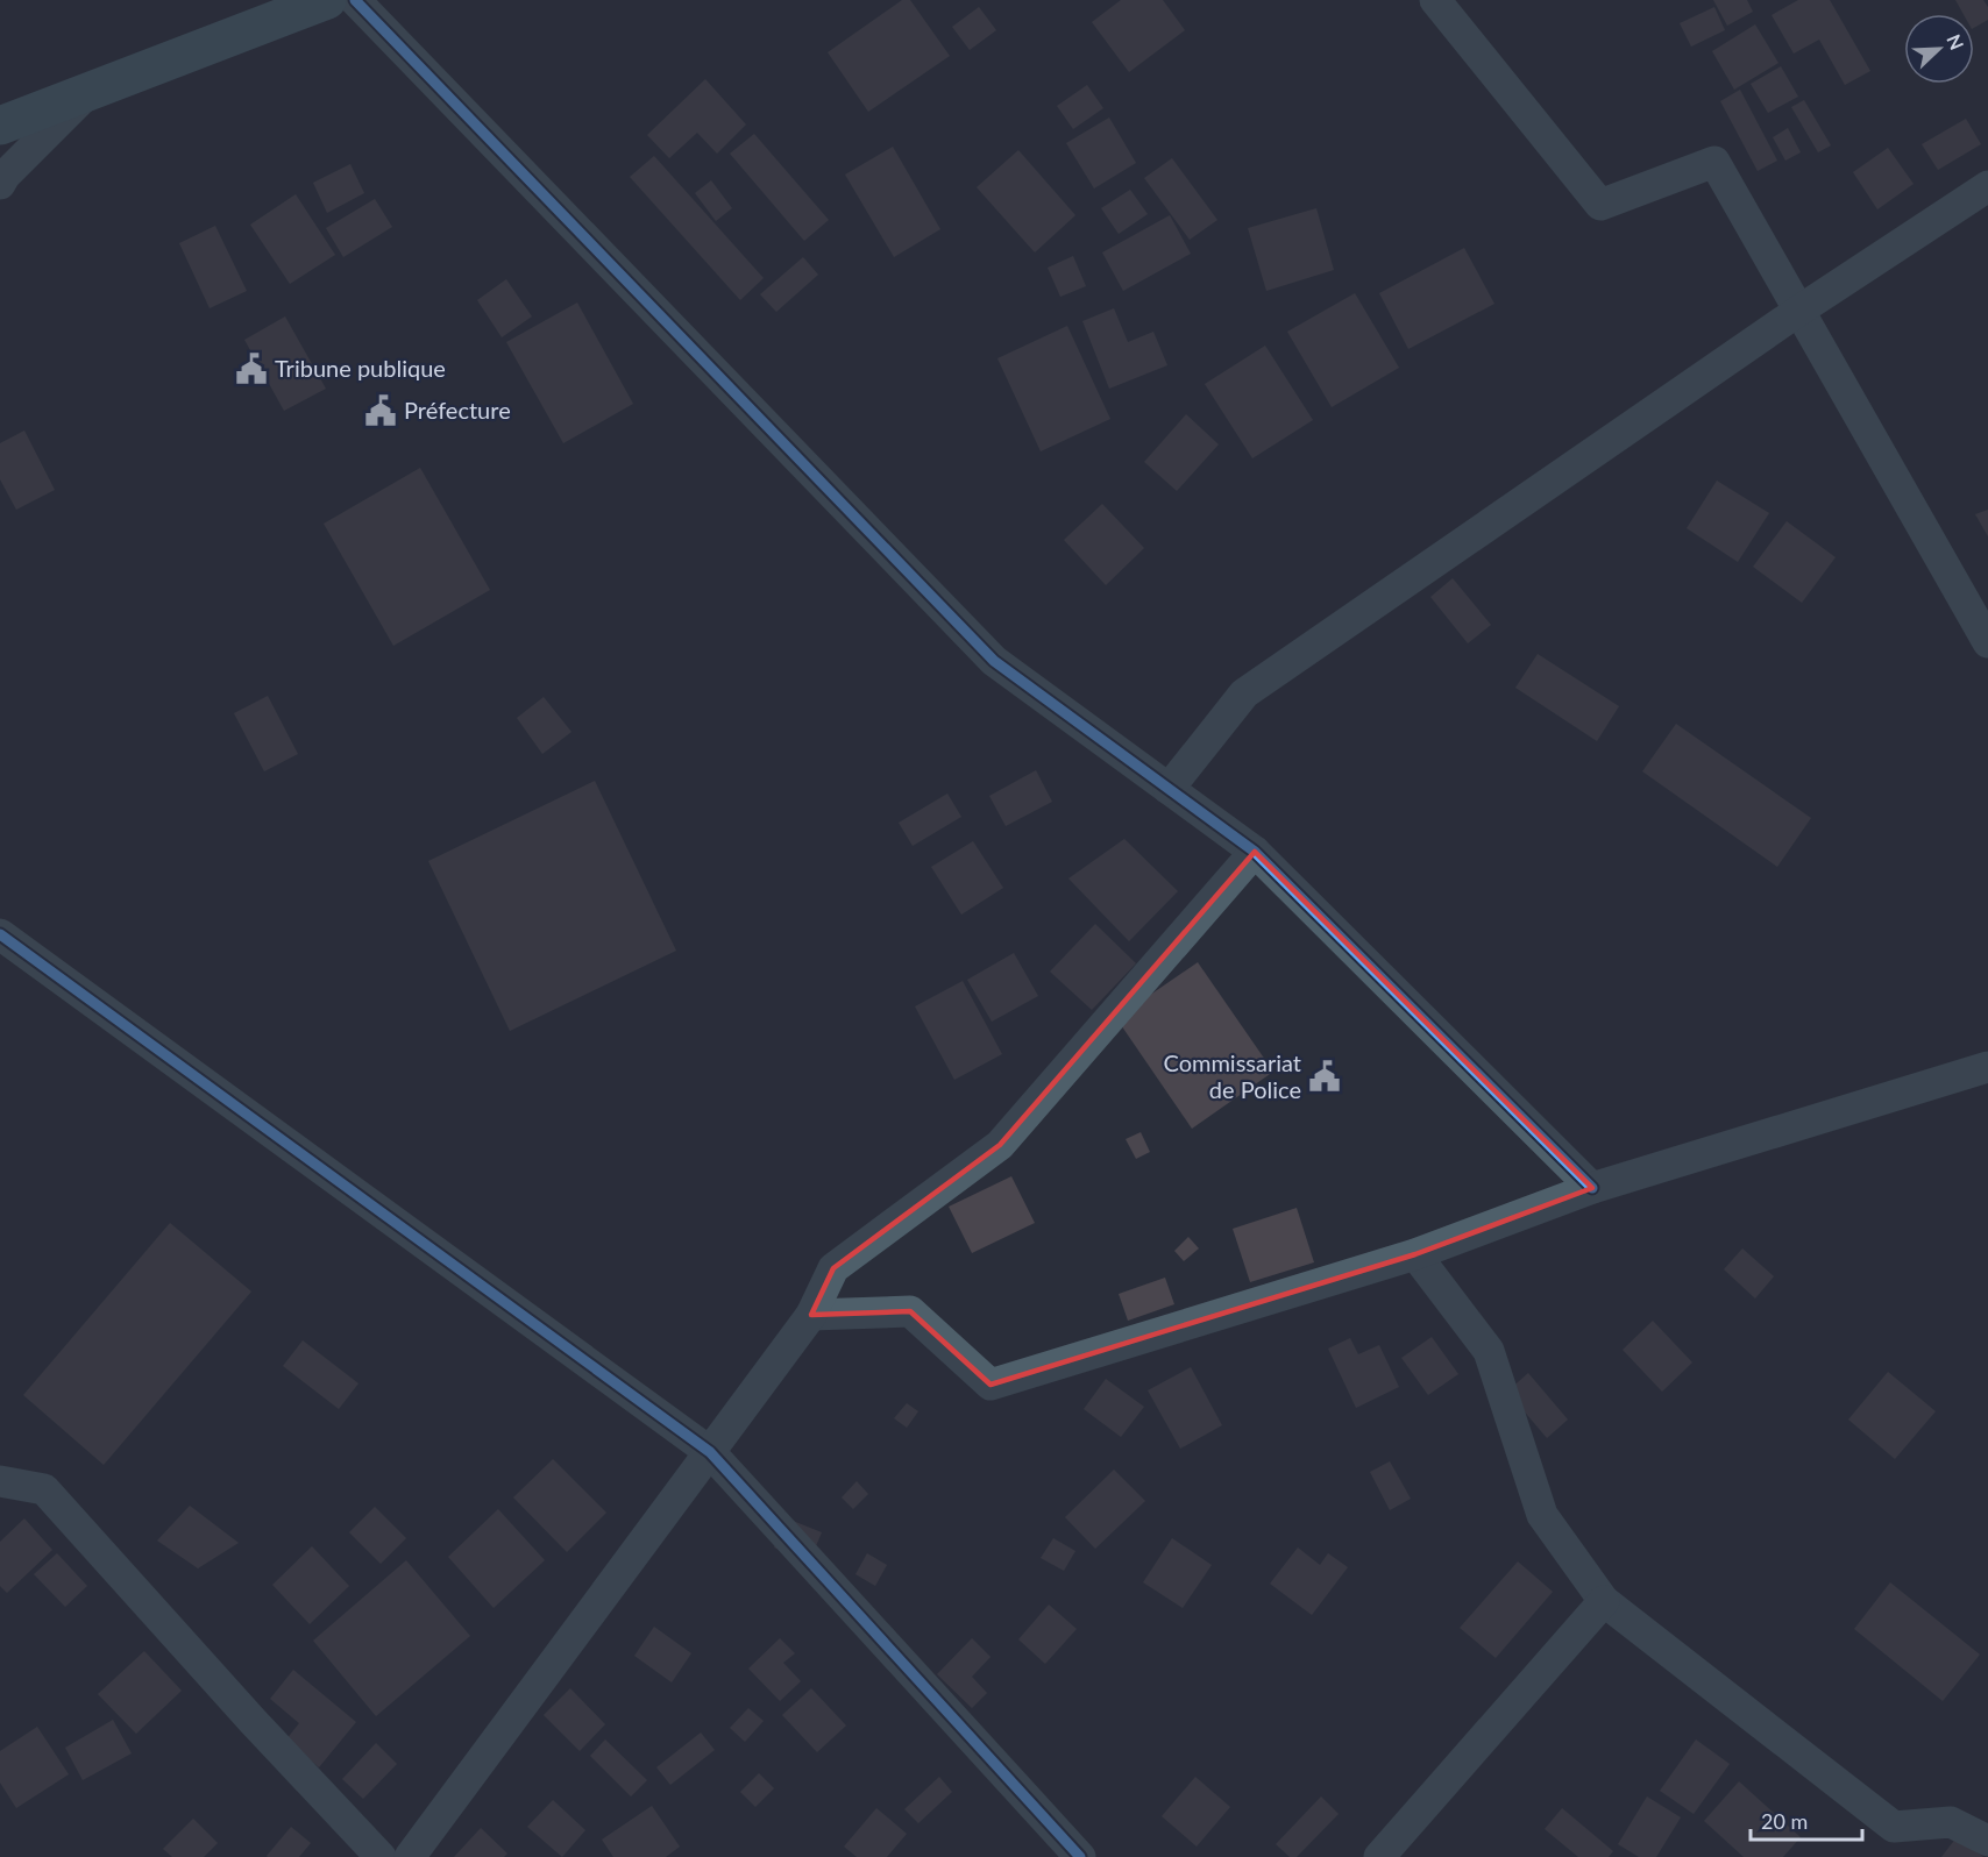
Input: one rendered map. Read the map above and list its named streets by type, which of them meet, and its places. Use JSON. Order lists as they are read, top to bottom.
{
  "places": {
    "public building": ["Tribune publique", "Préfecture", "Commissariat de Police"]
  },
  "scale_bar": "20 m",
  "north": "top right"
}
